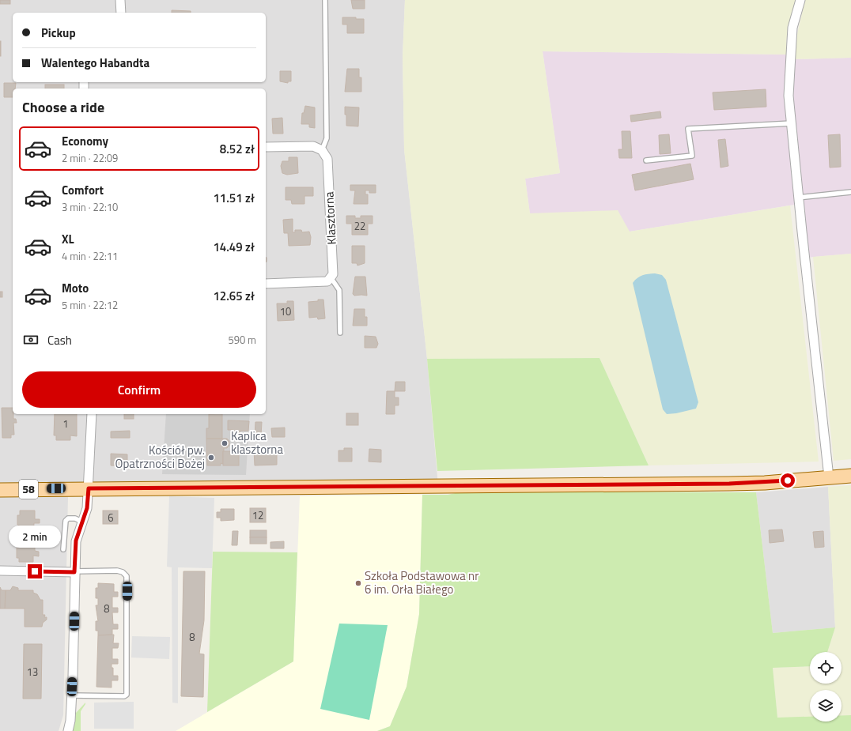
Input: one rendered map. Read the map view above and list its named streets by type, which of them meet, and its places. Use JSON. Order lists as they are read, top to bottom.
{
  "streets": {
    "main road": ["58"],
    "street": ["Klasztorna"]
  },
  "places": ["Kaplica klasztorna", "Kościół pw. Opatrzności Bożej", "Szkoła Podstawowa nr 6 im. Orła Białego"],
  "house_numbers": [
    "22",
    "10",
    "1",
    "12",
    "6",
    "8",
    "8",
    "13"
  ],
  "page": {
    "banner": ["Pickup", "Walentego Habandta"],
    "heading": "Choose a ride",
    "list": [
      {
        "name": "Economy",
        "note": "2 min · 22:09",
        "value": "8.52 zł"
      },
      {
        "name": "Comfort",
        "note": "3 min · 22:10",
        "value": "11.51 zł"
      },
      {
        "name": "XL",
        "note": "4 min · 22:11",
        "value": "14.49 zł"
      },
      {
        "name": "Moto",
        "note": "5 min · 22:12",
        "value": "12.65 zł"
      }
    ],
    "pay": ["Cash", "590 m"],
    "buttons": "Confirm",
    "bubble": "2 min"
  }
}
